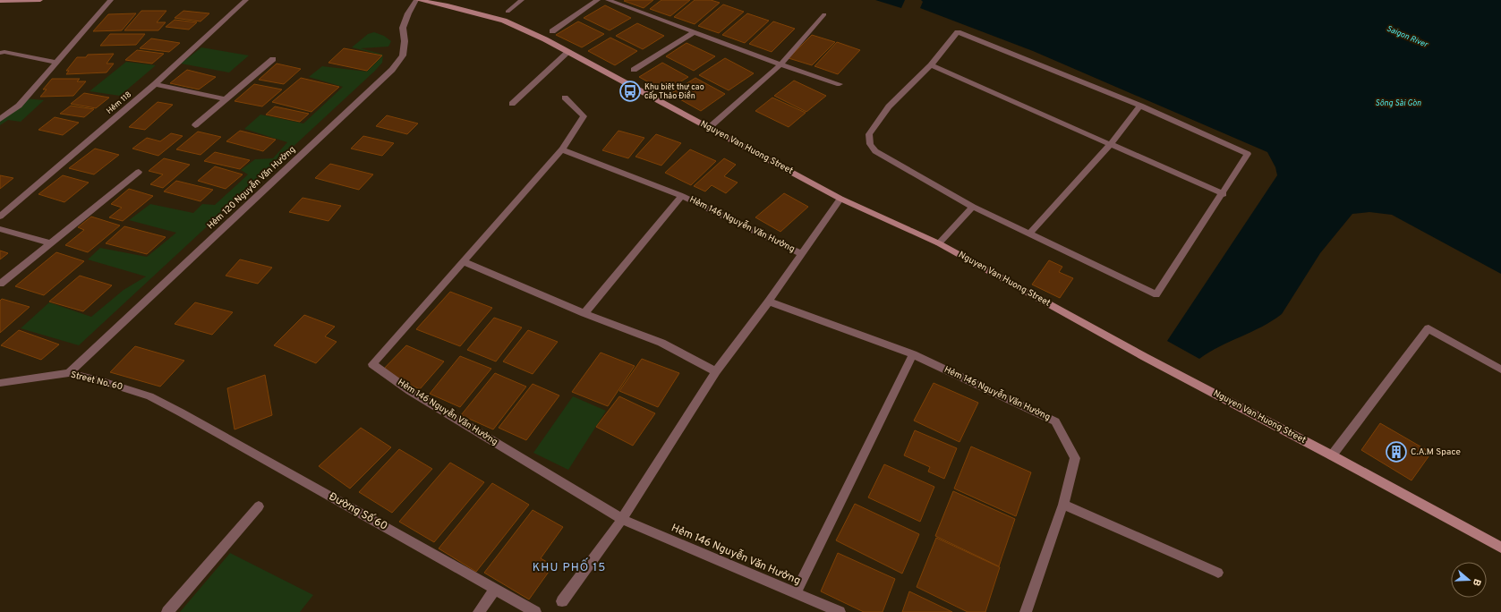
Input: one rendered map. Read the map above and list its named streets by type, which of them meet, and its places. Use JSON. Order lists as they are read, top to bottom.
{
  "streets": {
    "main road": ["Nguyen Van Huong Street"],
    "street": [
      "Hẻm 118",
      "Hẻm 120 Nguyễn Văn Hưởng",
      "Hẻm 146 Nguyễn Văn Hưởng",
      "Street No. 60",
      "Đường Số 60"
    ]
  },
  "crossings": [
    ["Nguyen Van Huong Street", "Hẻm 120 Nguyễn Văn Hưởng"],
    ["Nguyen Van Huong Street", "Hẻm 146 Nguyễn Văn Hưởng"],
    ["Hẻm 120 Nguyễn Văn Hưởng", "Street No. 60"],
    ["Street No. 60", "Đường Số 60"]
  ],
  "districts": ["KHU PHỐ 15"],
  "water": ["Saigon River", "Sông Sài Gòn"],
  "places": {
    "bus stop": ["Khu biệt thự cao cấp Thảo Điền"],
    "building": ["C.A.M Space"]
  },
  "north": "right"
}
